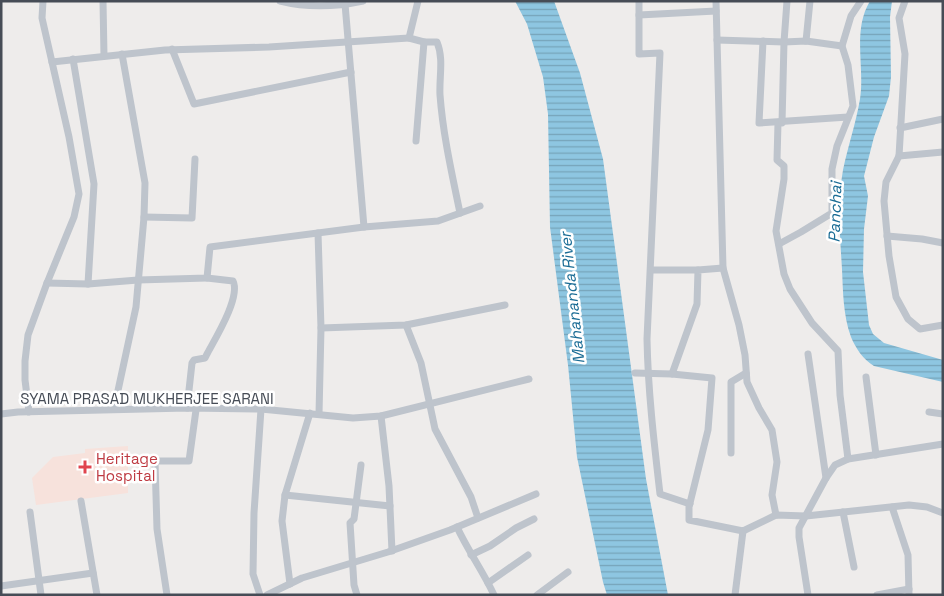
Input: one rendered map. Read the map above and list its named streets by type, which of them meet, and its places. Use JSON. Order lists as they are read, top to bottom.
{
  "streets": {
    "street": ["SYAMA PRASAD MUKHERJEE SARANI"]
  },
  "water": ["Panchai", "Mahananda River"],
  "places": {
    "health": ["Heritage Hospital"]
  }
}
